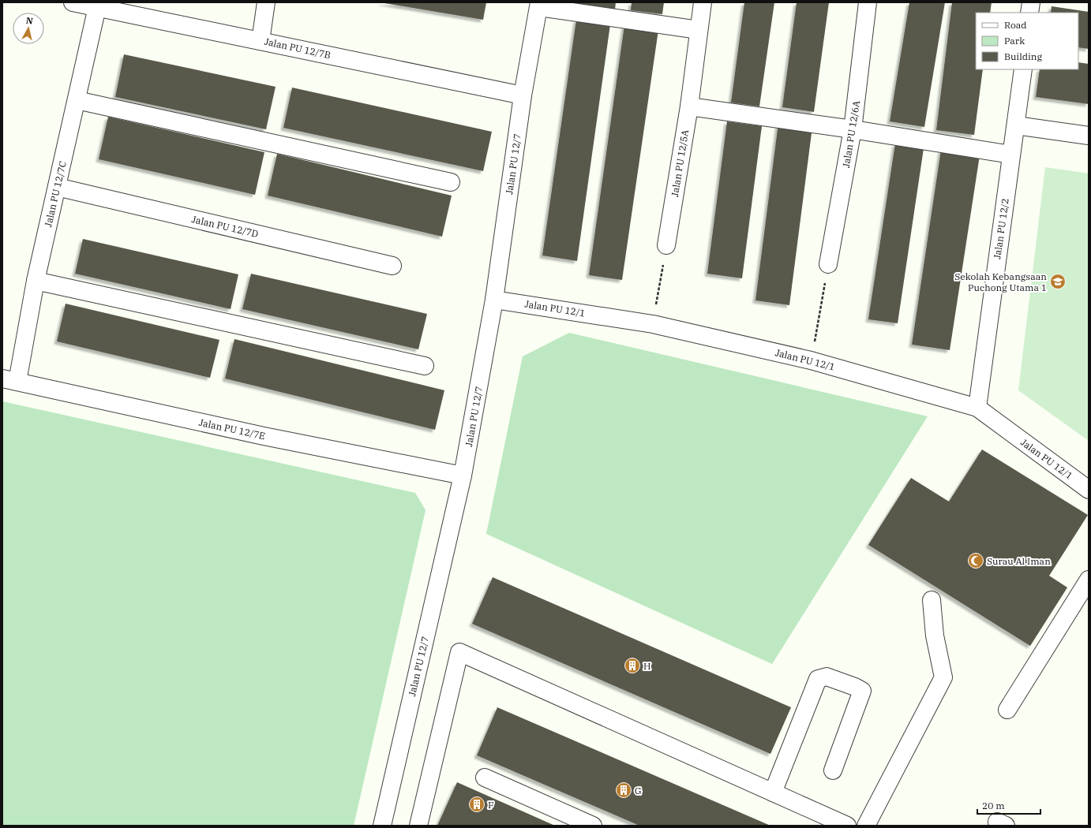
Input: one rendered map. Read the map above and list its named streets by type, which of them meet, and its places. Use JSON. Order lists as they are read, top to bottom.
{
  "streets": {
    "street": [
      "Jalan PU 12/7B",
      "Jalan PU 12/6A",
      "Jalan PU 12/5A",
      "Jalan PU 12/7",
      "Jalan PU 12/7C",
      "Jalan PU 12/7D",
      "Jalan PU 12/2",
      "Jalan PU 12/1",
      "Jalan PU 12/7E"
    ]
  },
  "crossings": [
    ["Jalan PU 12/7B", "Jalan PU 12/7"],
    ["Jalan PU 12/7B", "Jalan PU 12/7C"],
    ["Jalan PU 12/7", "Jalan PU 12/1"],
    ["Jalan PU 12/7", "Jalan PU 12/7E"],
    ["Jalan PU 12/7C", "Jalan PU 12/7D"],
    ["Jalan PU 12/7C", "Jalan PU 12/7E"],
    ["Jalan PU 12/2", "Jalan PU 12/1"]
  ],
  "places": {
    "school or university": ["Sekolah Kebangsaan Puchong Utama 1"],
    "mosque": ["Surau Al Iman"],
    "building": ["H", "G", "F"]
  },
  "legend": ["Road", "Park", "Building"],
  "scale_bar": "20 m",
  "north": "top"
}
